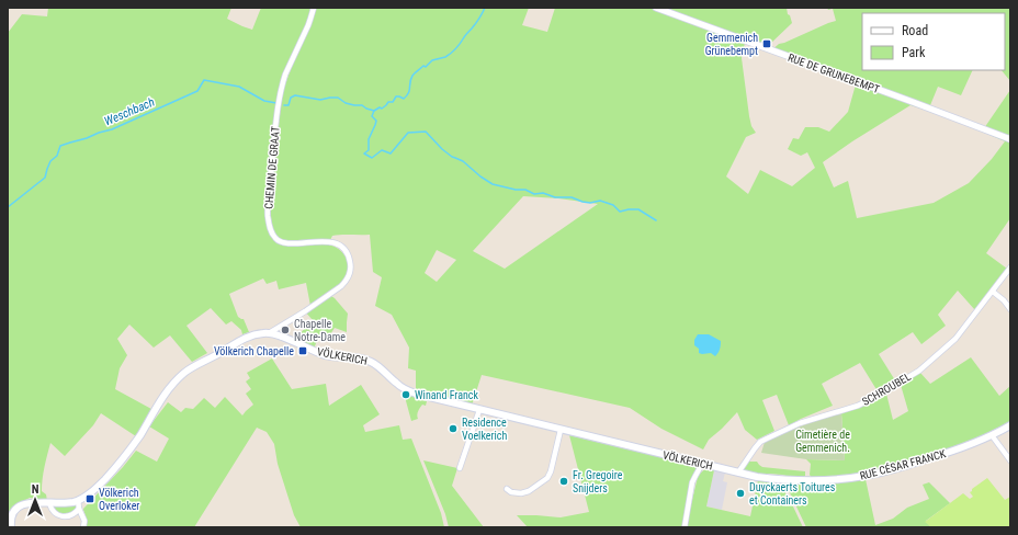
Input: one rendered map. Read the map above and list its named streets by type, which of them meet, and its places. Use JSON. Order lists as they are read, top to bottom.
{
  "streets": {
    "main road": ["VÖLKERICH", "RUE CÉSAR FRANCK"],
    "street": ["RUE DE GRUNEBEMPT", "CHEMIN DE GRAAT", "SCHROUBEL"]
  },
  "crossings": [
    ["CHEMIN DE GRAAT", "VÖLKERICH"],
    ["VÖLKERICH", "SCHROUBEL"],
    ["VÖLKERICH", "RUE CÉSAR FRANCK"],
    ["SCHROUBEL", "RUE CÉSAR FRANCK"]
  ],
  "water": ["Weschbach"],
  "parks": ["Cimetière de Gemmenich."],
  "places": {
    "transit": ["Gemmenich Grünebempt", "Völkerich Chapelle", "Völkerich Overloker"],
    "other": [
      "Chapelle Notre-Dame",
      "Winand Franck",
      "Residence Voelkerich",
      "Fr. Gregoire Snijders",
      "Duyckaerts Toitures et Containers"
    ]
  },
  "legend": ["Road", "Park"],
  "north": "top"
}
